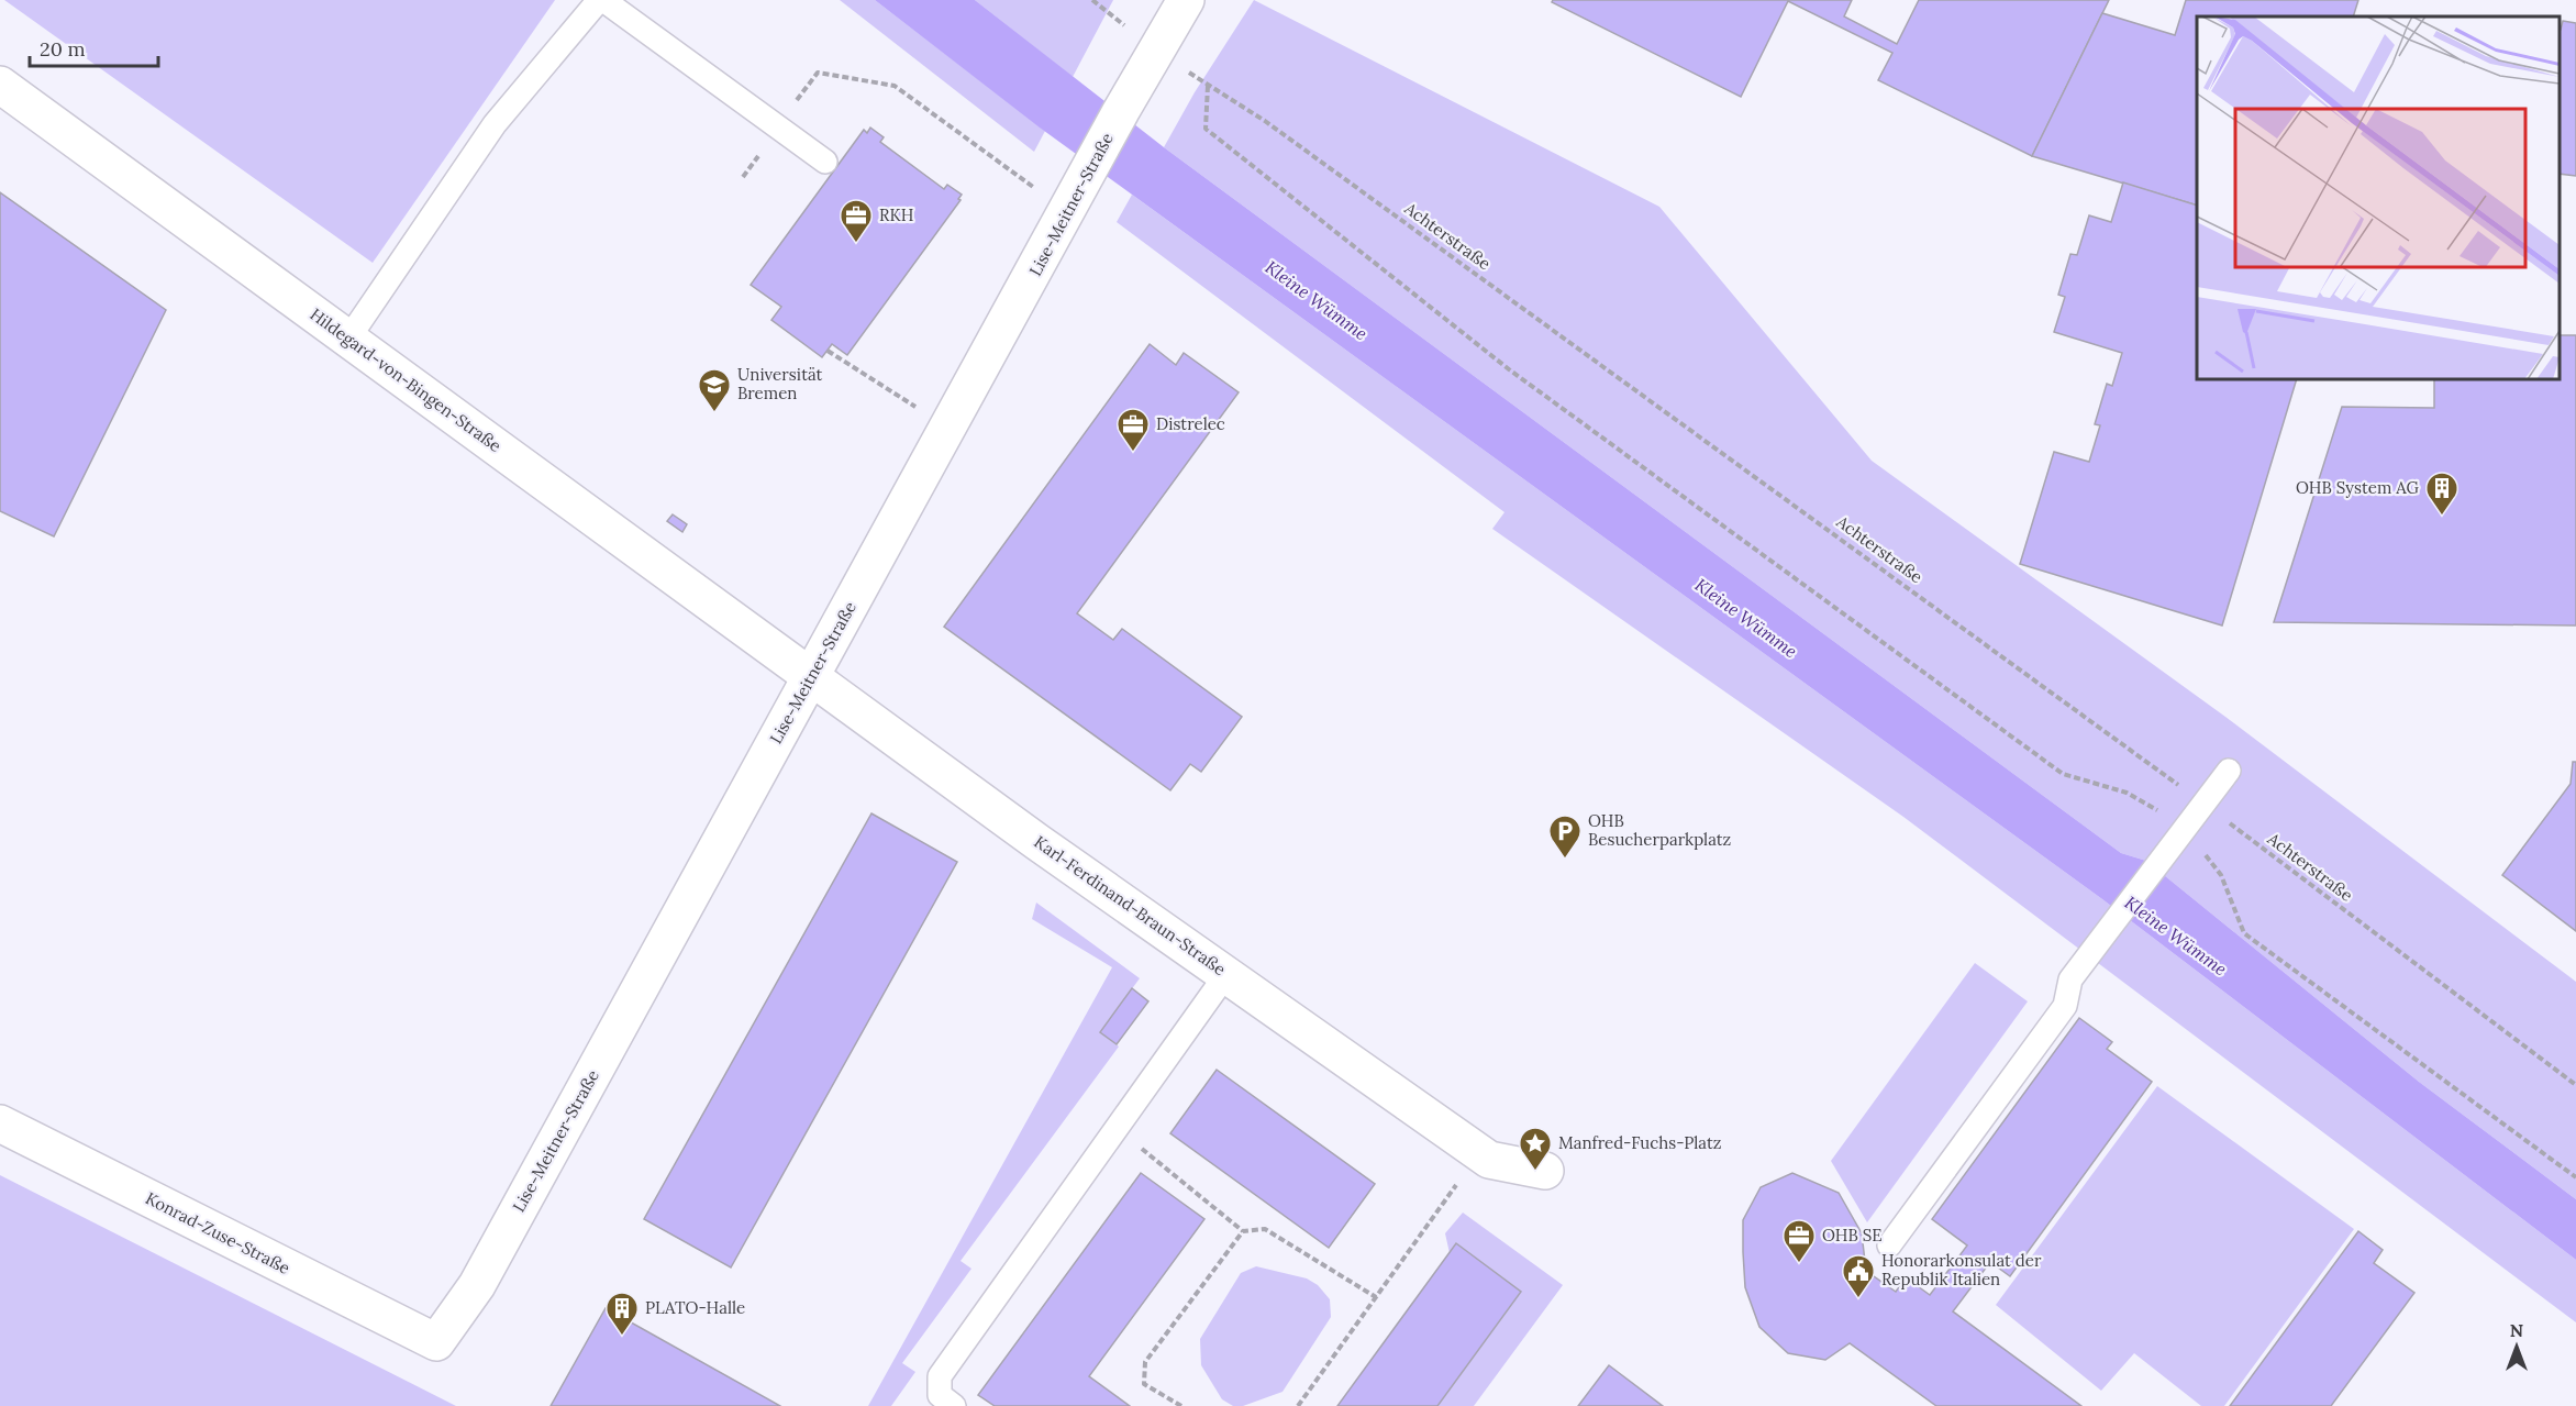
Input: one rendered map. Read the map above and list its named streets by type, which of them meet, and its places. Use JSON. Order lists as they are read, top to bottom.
{
  "streets": {
    "street": [
      "Lise-Meitner-Straße",
      "Hildegard-von-Bingen-Straße",
      "Karl-Ferdinand-Braun-Straße",
      "Konrad-Zuse-Straße"
    ],
    "path": ["Achterstraße"]
  },
  "crossings": [
    ["Lise-Meitner-Straße", "Achterstraße"],
    ["Lise-Meitner-Straße", "Hildegard-von-Bingen-Straße"],
    ["Lise-Meitner-Straße", "Karl-Ferdinand-Braun-Straße"],
    ["Lise-Meitner-Straße", "Konrad-Zuse-Straße"],
    ["Hildegard-von-Bingen-Straße", "Karl-Ferdinand-Braun-Straße"]
  ],
  "water": ["Kleine Wümme"],
  "places": {
    "office": ["RKH", "Distrelec", "OHB SE"],
    "school or university": ["Universität Bremen"],
    "building": ["OHB System AG", "PLATO-Halle"],
    "parking": ["OHB Besucherparkplatz"],
    "place": ["Manfred-Fuchs-Platz"],
    "public building": ["Honorarkonsulat der Republik Italien"]
  },
  "scale_bar": "20 m",
  "north": "top"
}
